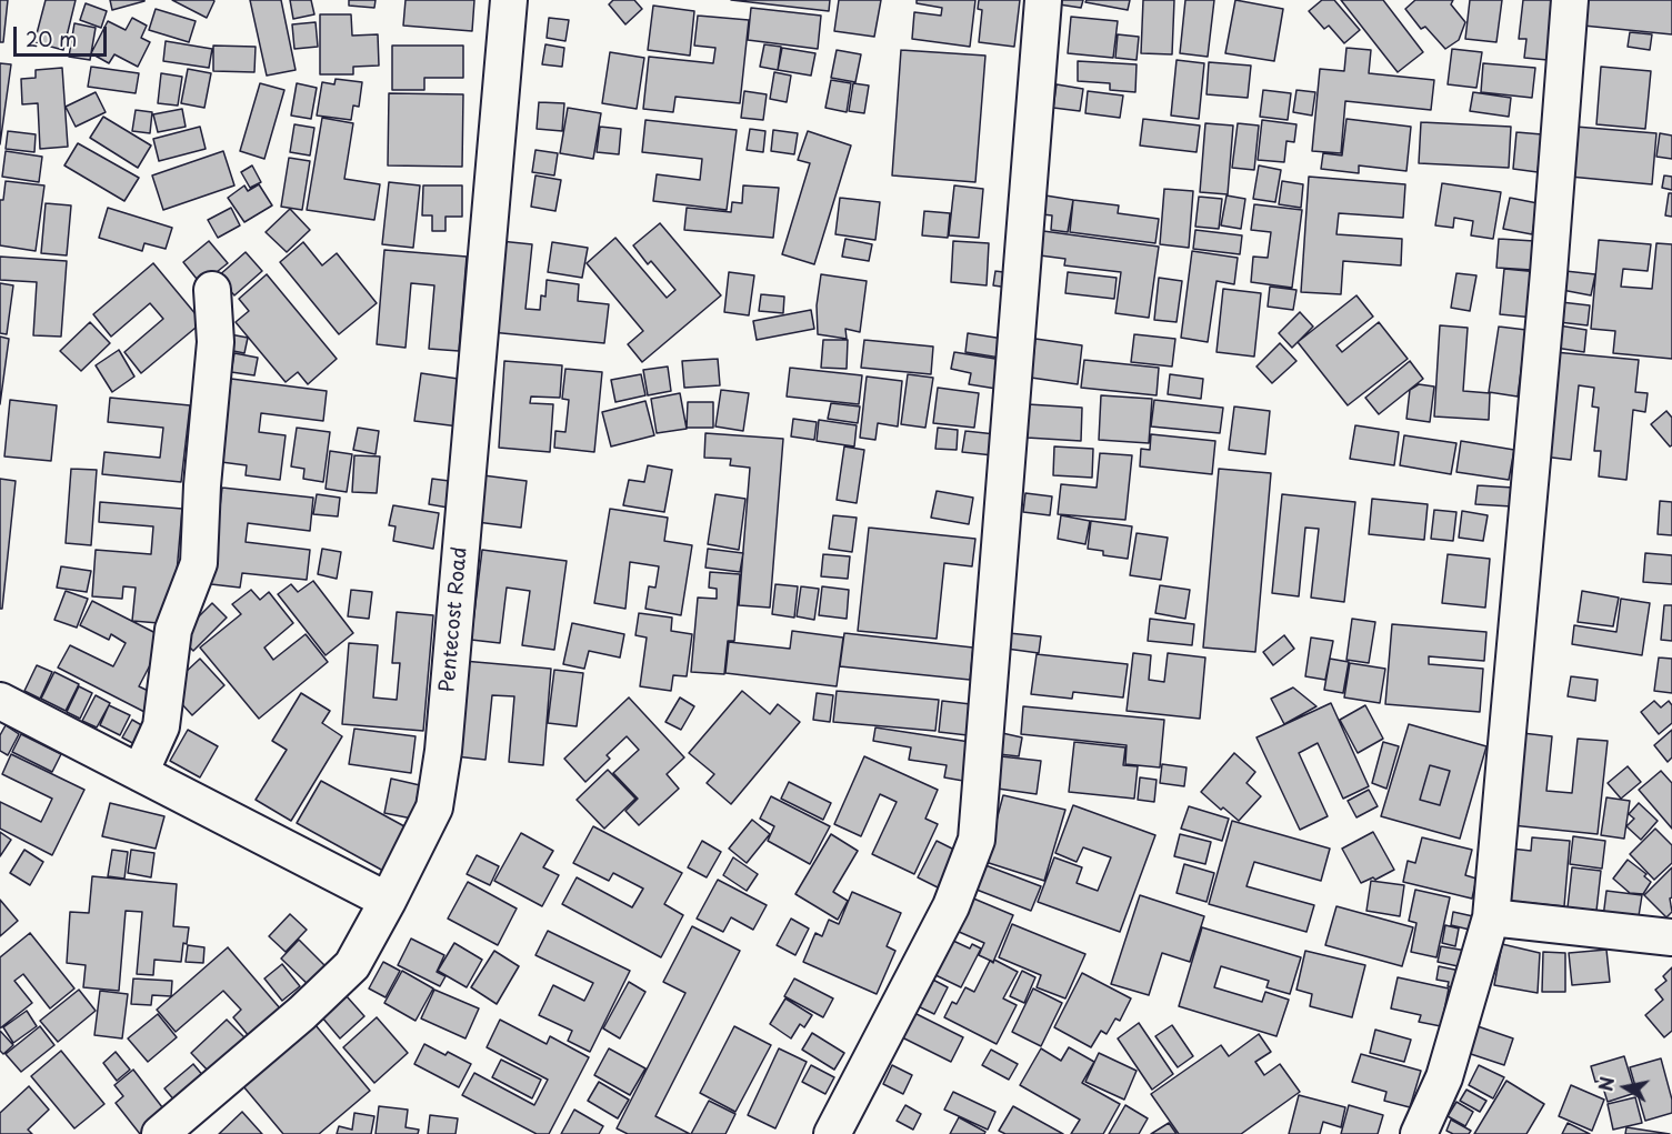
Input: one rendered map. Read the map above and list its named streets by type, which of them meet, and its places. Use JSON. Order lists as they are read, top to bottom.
{
  "streets": {
    "street": ["Pentecost Road"]
  },
  "scale_bar": "20 m",
  "north": "left"
}
